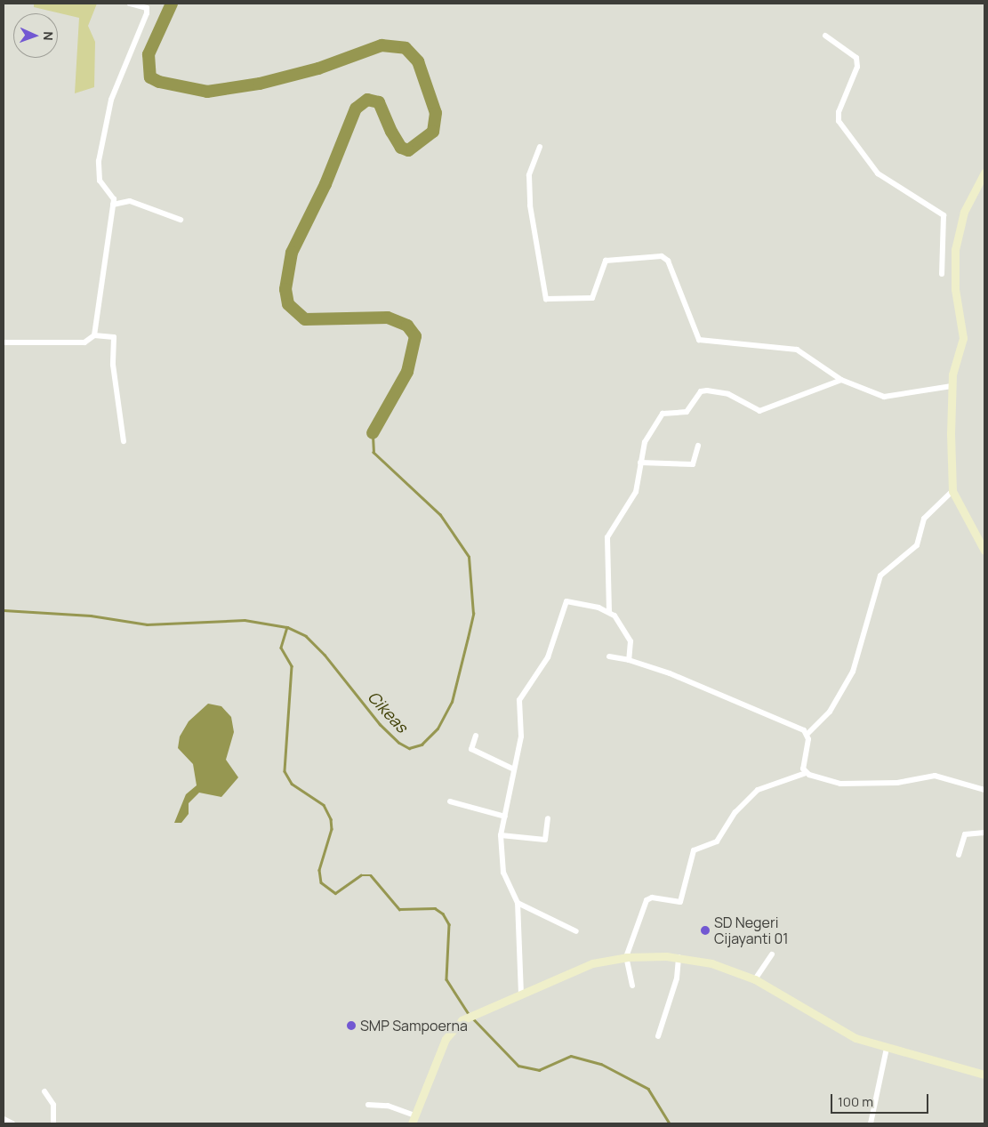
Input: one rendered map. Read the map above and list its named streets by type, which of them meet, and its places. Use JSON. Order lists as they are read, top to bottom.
{
  "water": ["Cikeas"],
  "places": ["SD Negeri Cijayanti 01", "SMP Sampoerna"],
  "scale_bar": "100 m",
  "north": "right"
}
